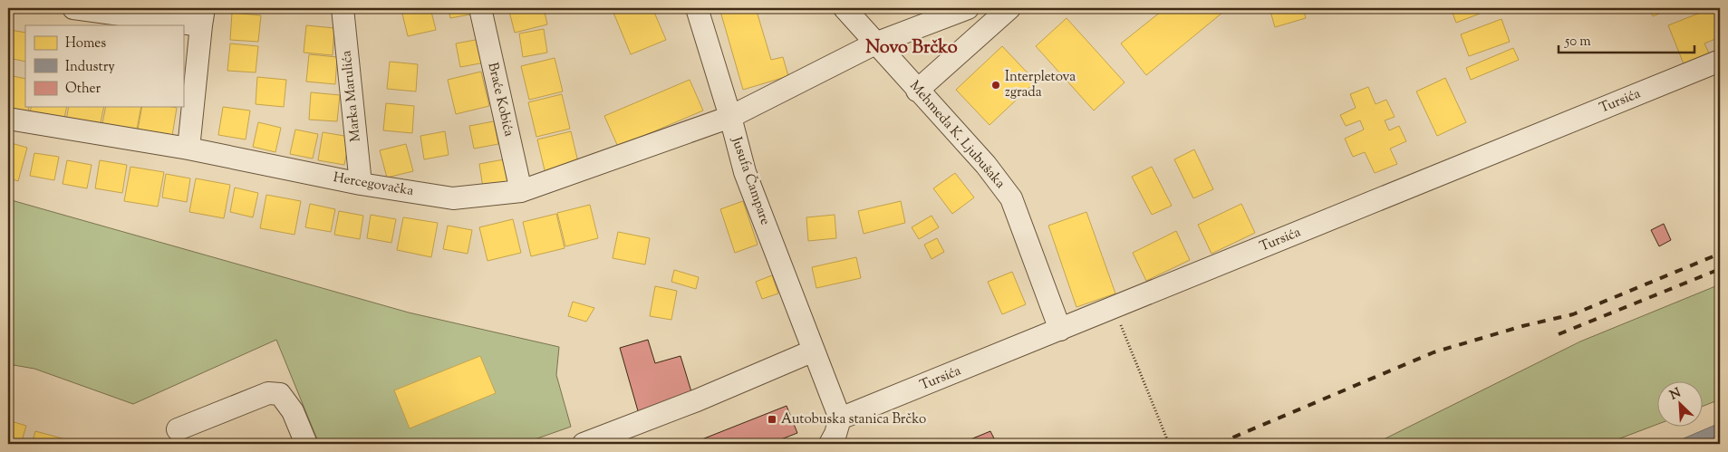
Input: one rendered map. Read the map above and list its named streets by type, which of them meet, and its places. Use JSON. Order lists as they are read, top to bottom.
{
  "streets": {
    "street": [
      "Marka Marulića",
      "Braće Kobića",
      "Tursića",
      "Mehmeda K. Ljubušaka",
      "Jusufa Čampare",
      "Hercegovačka"
    ]
  },
  "crossings": [
    ["Marka Marulića", "Hercegovačka"],
    ["Braće Kobića", "Hercegovačka"],
    ["Tursića", "Mehmeda K. Ljubušaka"],
    ["Tursića", "Jusufa Čampare"],
    ["Mehmeda K. Ljubušaka", "Hercegovačka"],
    ["Jusufa Čampare", "Hercegovačka"]
  ],
  "districts": ["Novo Brčko"],
  "places": {
    "other": ["Interpletova zgrada"],
    "transit": ["Autobuska stanica Brčko"]
  },
  "legend": ["Homes", "Industry", "Other"],
  "scale_bar": "50 m",
  "north": "top left"
}
